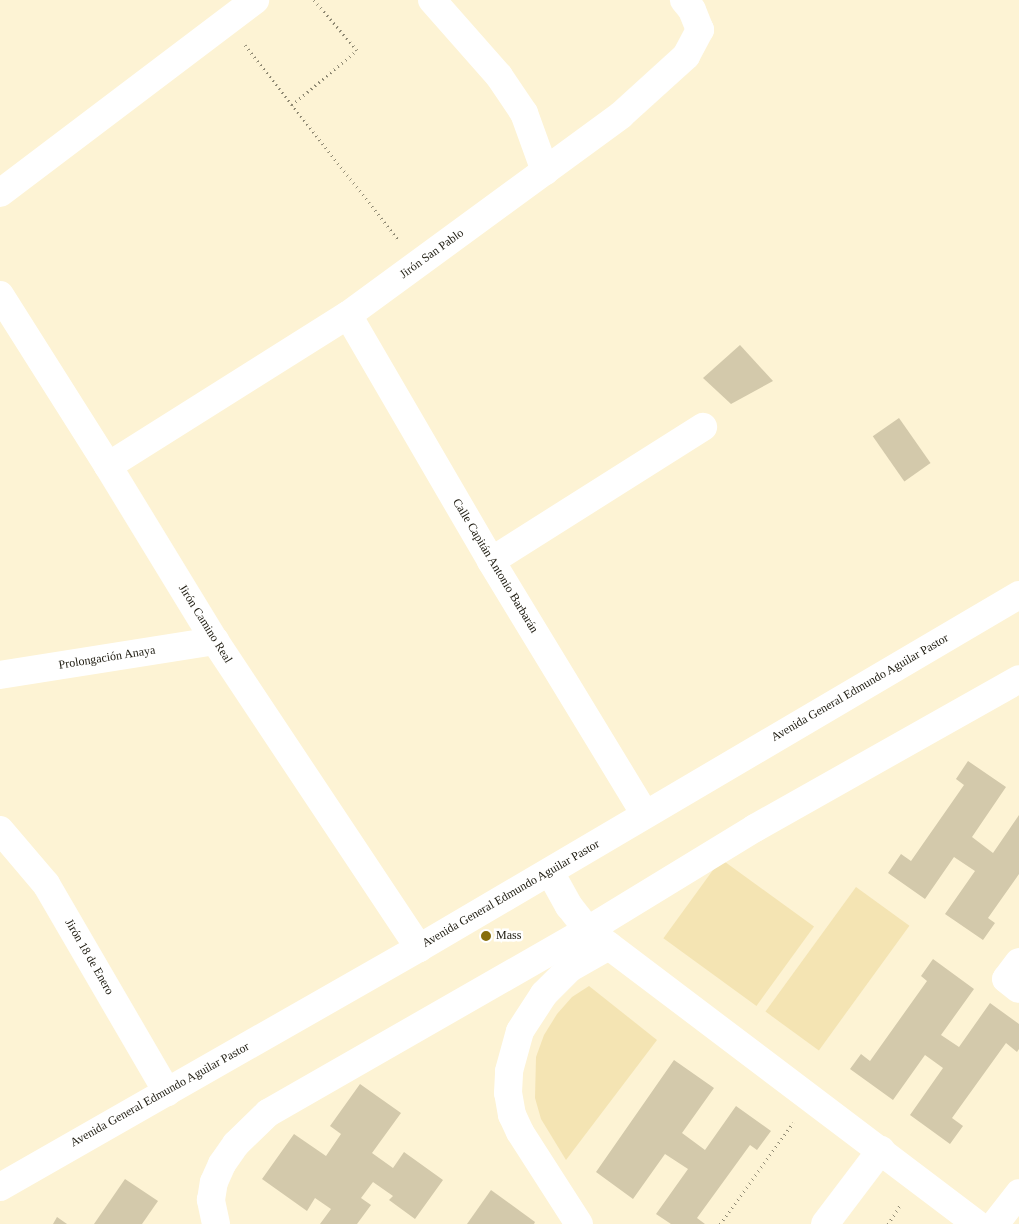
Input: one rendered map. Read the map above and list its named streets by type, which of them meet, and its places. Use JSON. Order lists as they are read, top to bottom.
{
  "streets": {
    "street": [
      "Jirón San Pablo",
      "Calle Capitán Antonio Barbarán",
      "Jirón Camino Real",
      "Prolongación Anaya",
      "Avenida General Edmundo Aguilar Pastor",
      "Jirón 18 de Enero"
    ]
  },
  "crossings": [
    ["Jirón San Pablo", "Calle Capitán Antonio Barbarán"],
    ["Jirón San Pablo", "Jirón Camino Real"],
    ["Calle Capitán Antonio Barbarán", "Avenida General Edmundo Aguilar Pastor"],
    ["Jirón Camino Real", "Prolongación Anaya"],
    ["Jirón Camino Real", "Avenida General Edmundo Aguilar Pastor"],
    ["Avenida General Edmundo Aguilar Pastor", "Jirón 18 de Enero"]
  ],
  "places": ["Mass"]
}
